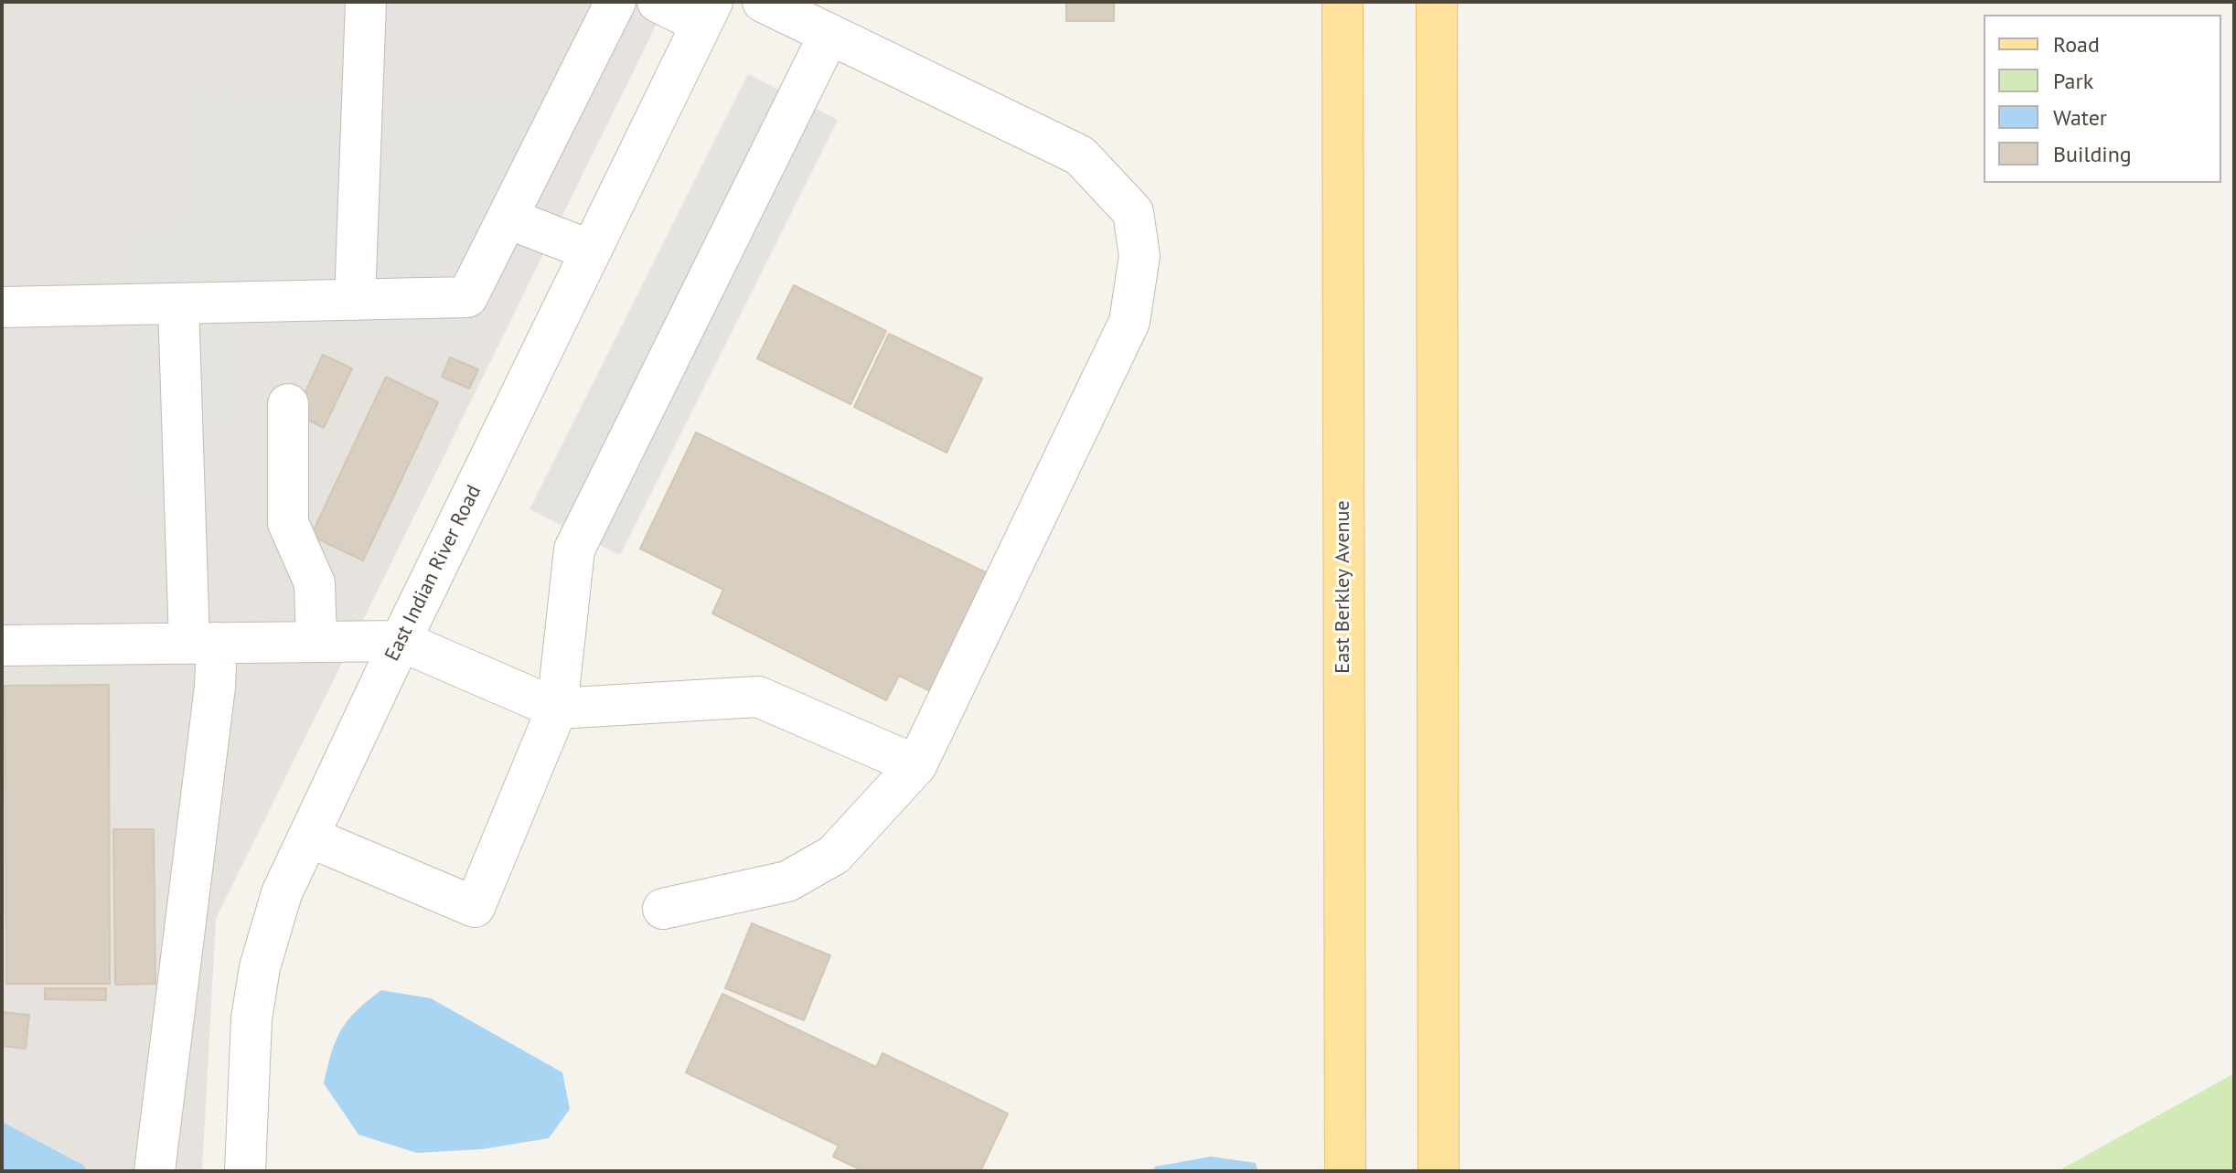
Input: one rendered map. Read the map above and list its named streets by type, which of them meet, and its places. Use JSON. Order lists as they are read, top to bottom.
{
  "streets": {
    "main road": ["East Berkley Avenue"],
    "street": ["East Indian River Road"]
  },
  "legend": [
    "Road",
    "Park",
    "Water",
    "Building"
  ]
}
